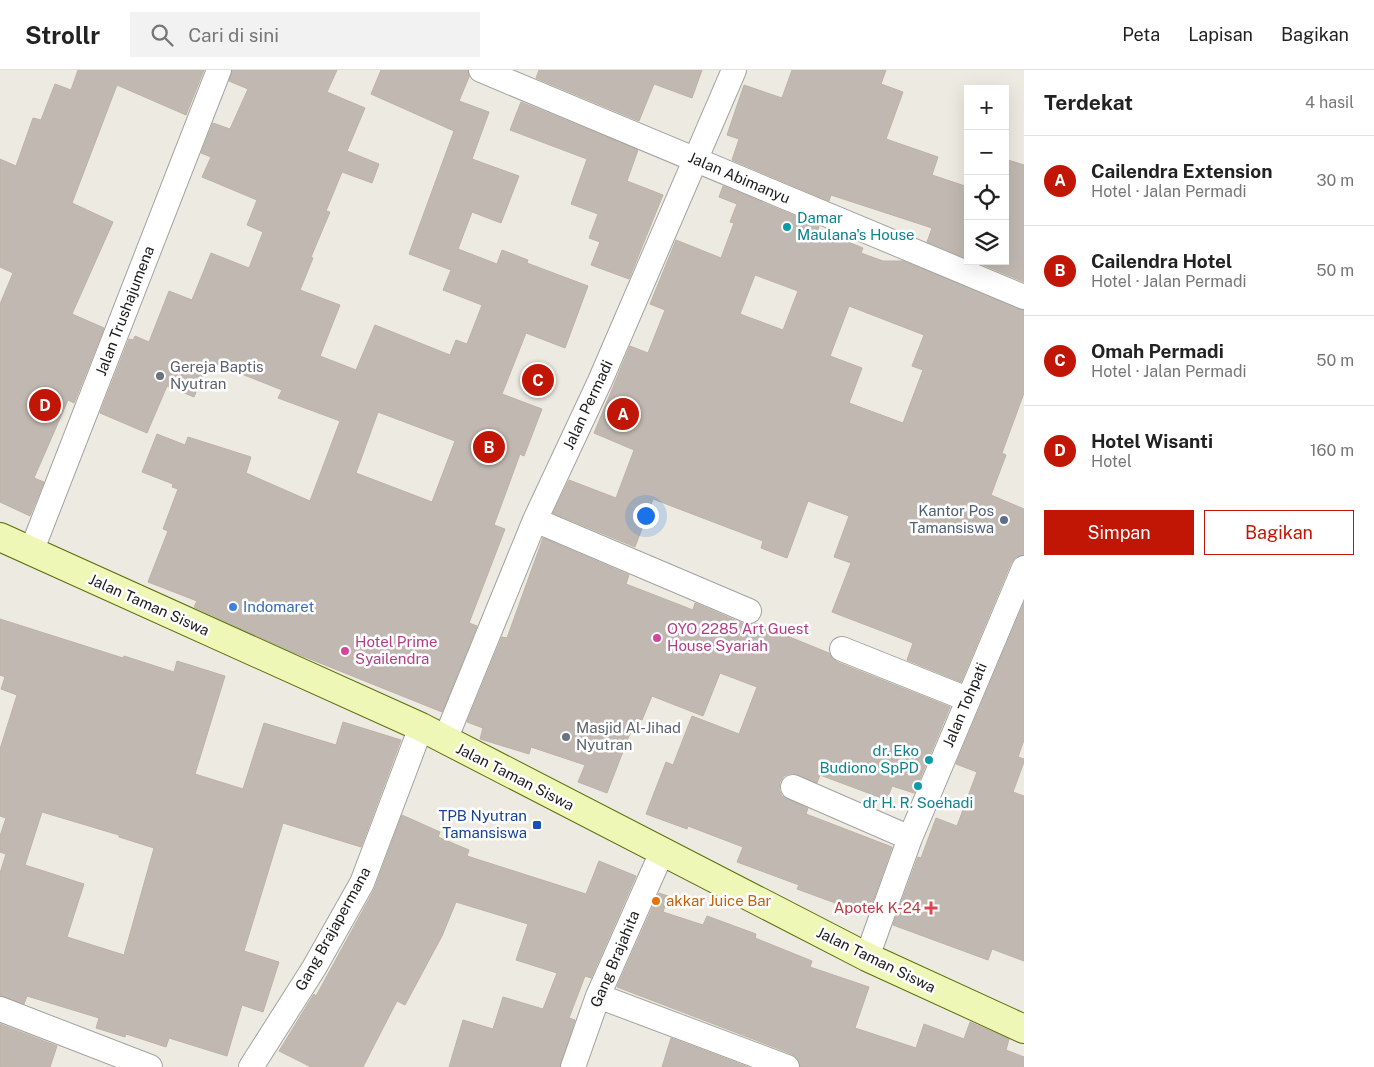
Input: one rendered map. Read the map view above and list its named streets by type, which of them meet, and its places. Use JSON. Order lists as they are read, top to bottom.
{
  "streets": {
    "main road": ["Jalan Taman Siswa"],
    "street": [
      "Jalan Abimanyu",
      "Jalan Trushajumena",
      "Jalan Permadi",
      "Jalan Tohpati",
      "Gang Brajapermana",
      "Gang Brajahita"
    ]
  },
  "crossings": [
    ["Jalan Abimanyu", "Jalan Permadi"],
    ["Jalan Trushajumena", "Jalan Taman Siswa"],
    ["Jalan Permadi", "Jalan Taman Siswa"],
    ["Jalan Taman Siswa", "Jalan Tohpati"],
    ["Jalan Taman Siswa", "Gang Brajapermana"],
    ["Jalan Taman Siswa", "Gang Brajahita"]
  ],
  "places": {
    "other": [
      "Damar Maulana's House",
      "Gereja Baptis Nyutran",
      "Kantor Pos Tamansiswa",
      "Indomaret",
      "OYO 2285 Art Guest House Syariah",
      "Hotel Prime Syailendra",
      "Masjid Al-Jihad Nyutran",
      "dr. Eko Budiono SpPD",
      "dr H. R. Soehadi",
      "akkar Juice Bar"
    ],
    "transit": ["TPB Nyutran Tamansiswa"],
    "health": ["Apotek K-24"]
  },
  "page": {
    "header": "Strollr",
    "search": "Cari di sini",
    "nav": ["Peta", "Lapisan", "Bagikan"],
    "heading": ["Terdekat", "4 hasil"],
    "map_buttons": ["+", "−"],
    "list": [
      {
        "mark": "A",
        "name": "Cailendra Extension",
        "note": "Hotel · Jalan Permadi",
        "value": "30 m"
      },
      {
        "mark": "B",
        "name": "Cailendra Hotel",
        "note": "Hotel · Jalan Permadi",
        "value": "50 m"
      },
      {
        "mark": "C",
        "name": "Omah Permadi",
        "note": "Hotel · Jalan Permadi",
        "value": "50 m"
      },
      {
        "mark": "D",
        "name": "Hotel Wisanti",
        "note": "Hotel",
        "value": "160 m"
      }
    ],
    "pins": [
      "C",
      "D",
      "A",
      "B"
    ],
    "buttons": ["Simpan", "Bagikan"]
  }
}
